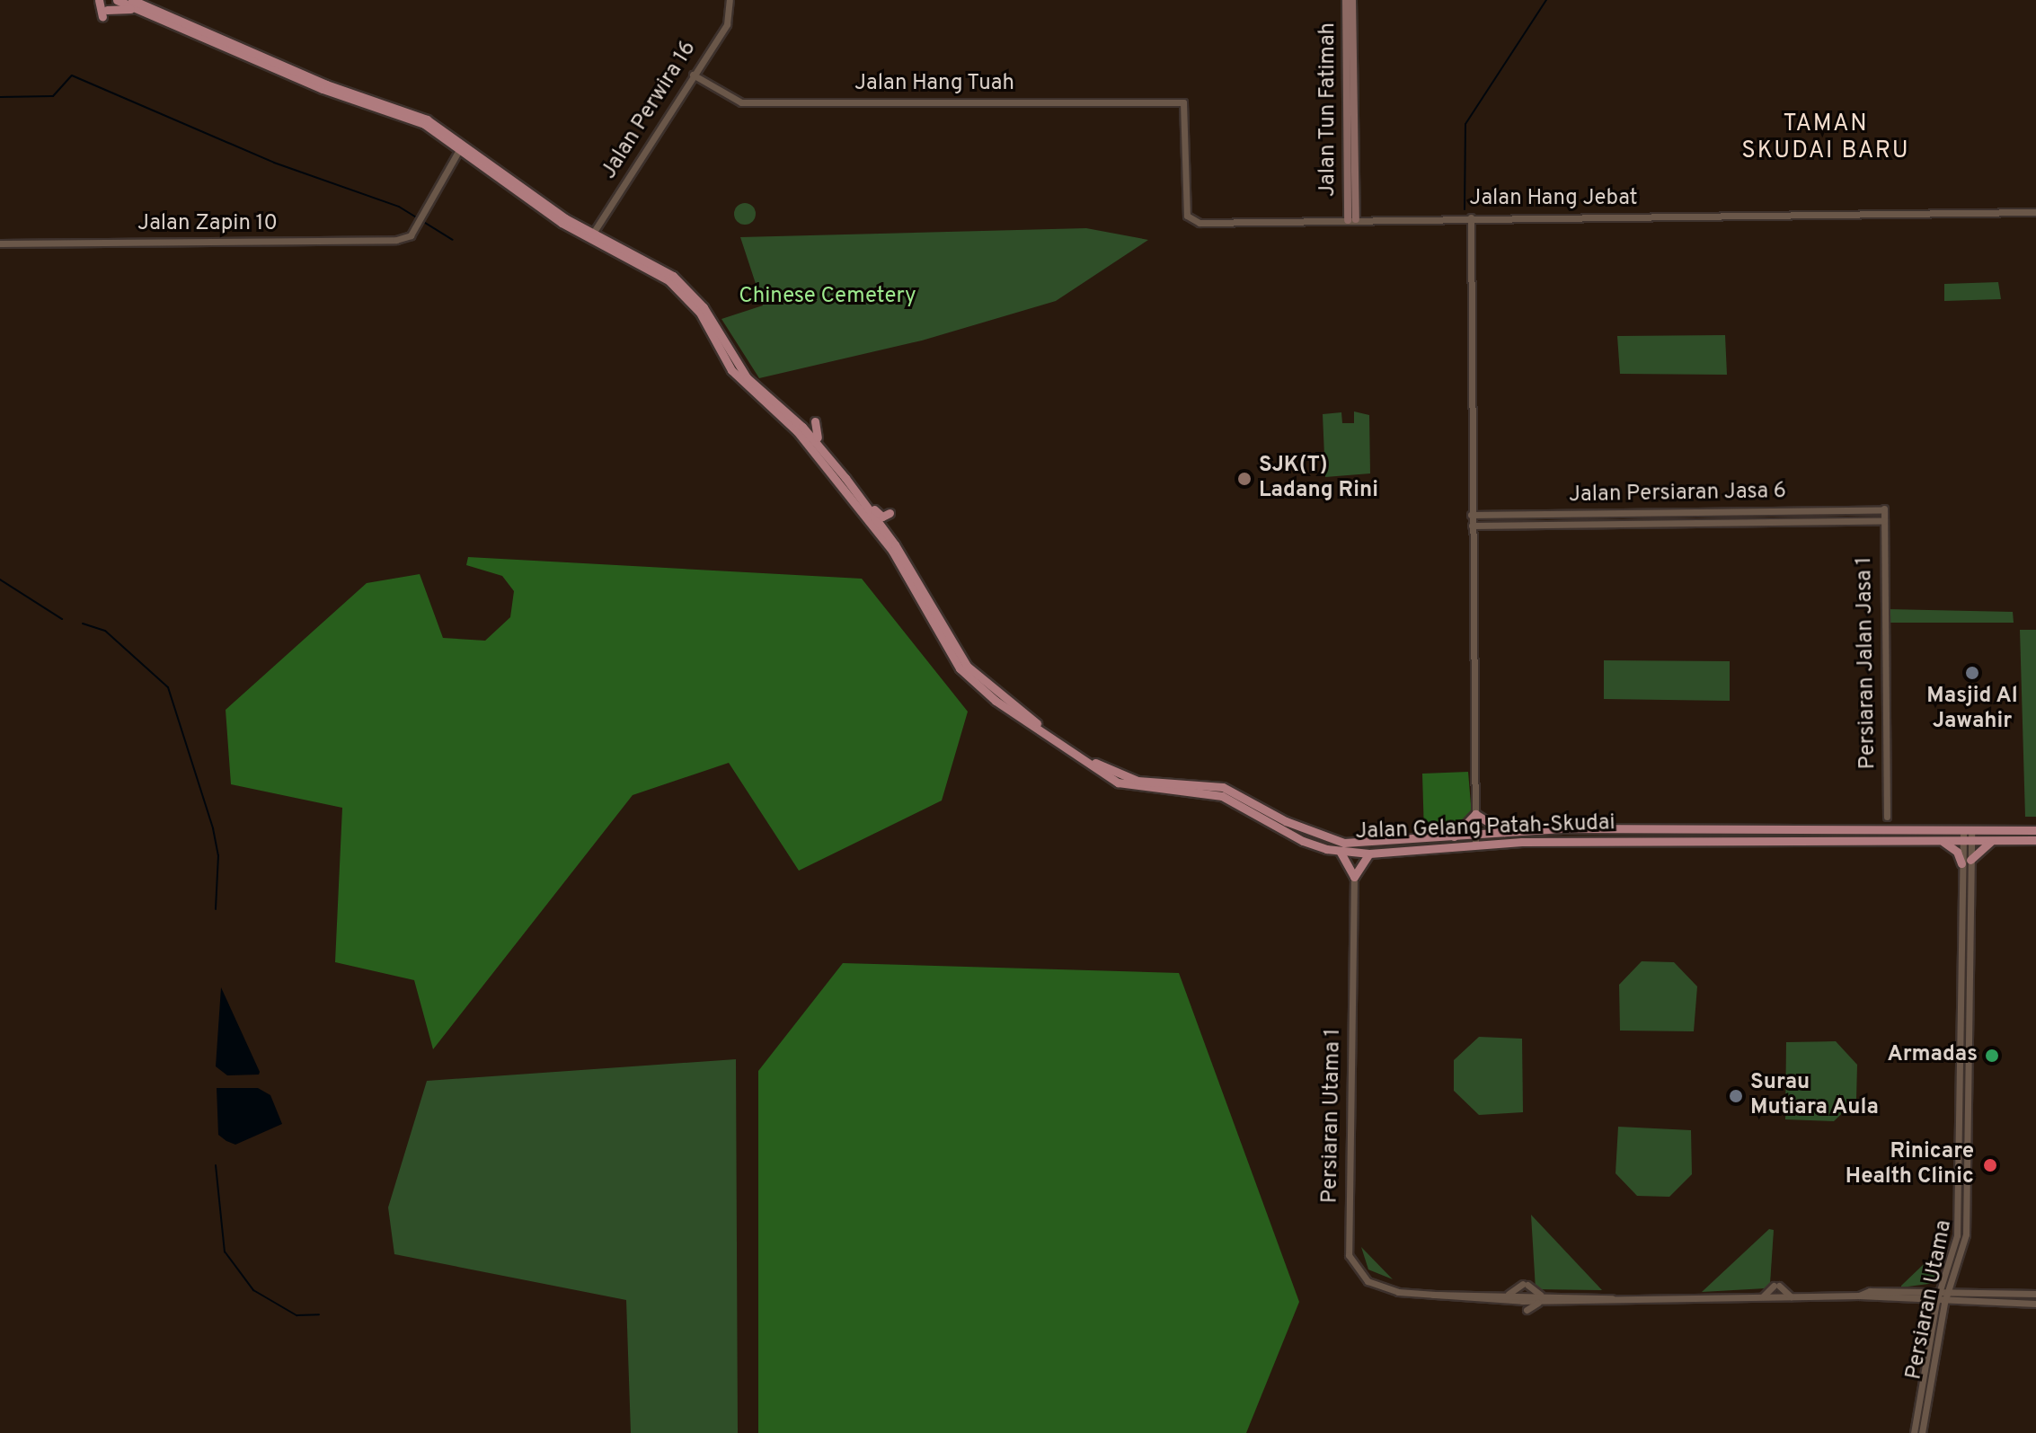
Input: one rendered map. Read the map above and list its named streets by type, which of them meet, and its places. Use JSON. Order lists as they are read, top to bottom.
{
  "streets": {
    "main road": ["Jalan Tun Fatimah", "Jalan Gelang Patah-Skudai"],
    "street": [
      "Jalan Hang Tuah",
      "Jalan Perwira 16",
      "Jalan Hang Jebat",
      "Jalan Zapin 10",
      "Jalan Persiaran Jasa 6",
      "Persiaran Jalan Jasa 1",
      "Persiaran Utama 1",
      "Persiaran Utama"
    ]
  },
  "crossings": [
    ["Jalan Hang Tuah", "Jalan Perwira 16"],
    ["Jalan Hang Tuah", "Jalan Hang Jebat"],
    ["Jalan Tun Fatimah", "Jalan Hang Jebat"],
    ["Jalan Persiaran Jasa 6", "Persiaran Jalan Jasa 1"],
    ["Jalan Gelang Patah-Skudai", "Persiaran Utama"],
    ["Persiaran Utama 1", "Persiaran Utama"]
  ],
  "districts": ["TAMAN SKUDAI BARU"],
  "parks": ["Chinese Cemetery"],
  "places": [
    "SJK(T) Ladang Rini",
    "Masjid Al Jawahir",
    "Armadas",
    "Surau Mutiara Aula",
    "Rinicare Health Clinic"
  ]
}
